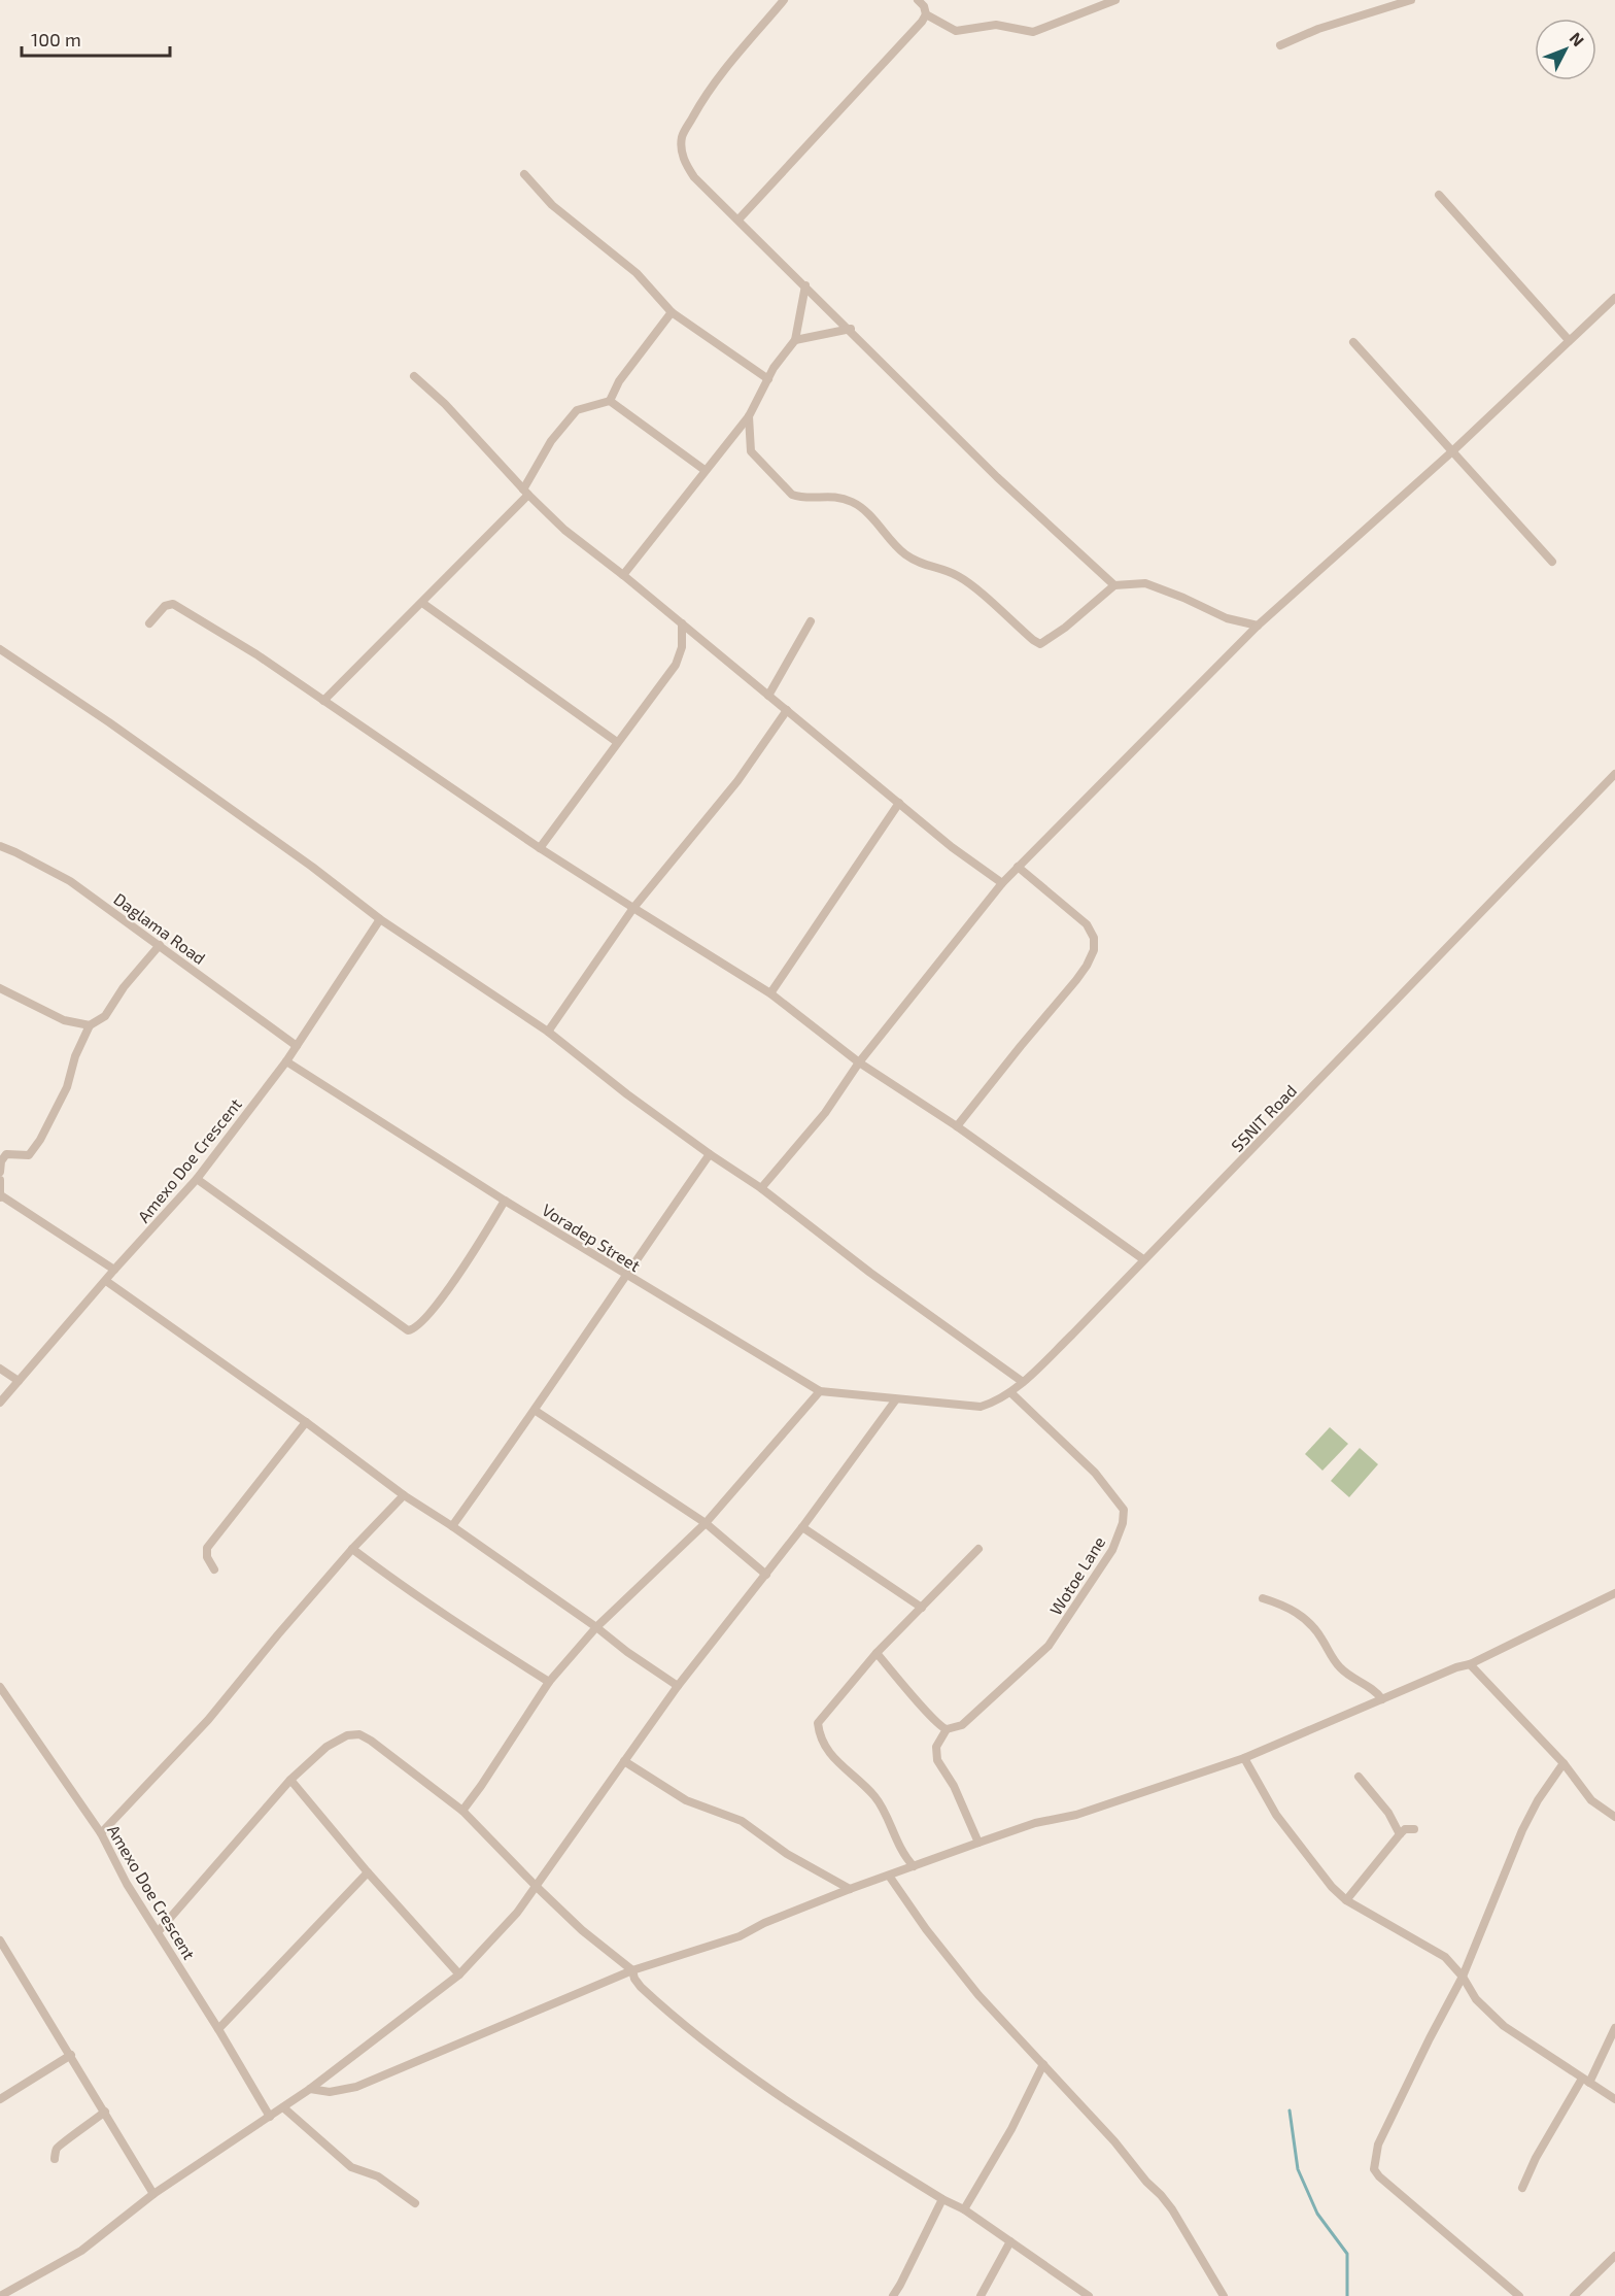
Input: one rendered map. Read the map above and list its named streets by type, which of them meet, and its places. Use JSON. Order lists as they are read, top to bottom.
{
  "streets": {
    "street": [
      "Daglama Road",
      "SSNIT Road",
      "Amexo Doe Crescent",
      "Voradep Street",
      "Wotoe Lane"
    ]
  },
  "crossings": [
    ["Daglama Road", "Amexo Doe Crescent"],
    ["SSNIT Road", "Voradep Street"],
    ["SSNIT Road", "Wotoe Lane"],
    ["Amexo Doe Crescent", "Voradep Street"]
  ],
  "scale_bar": "100 m",
  "north": "top right"
}
